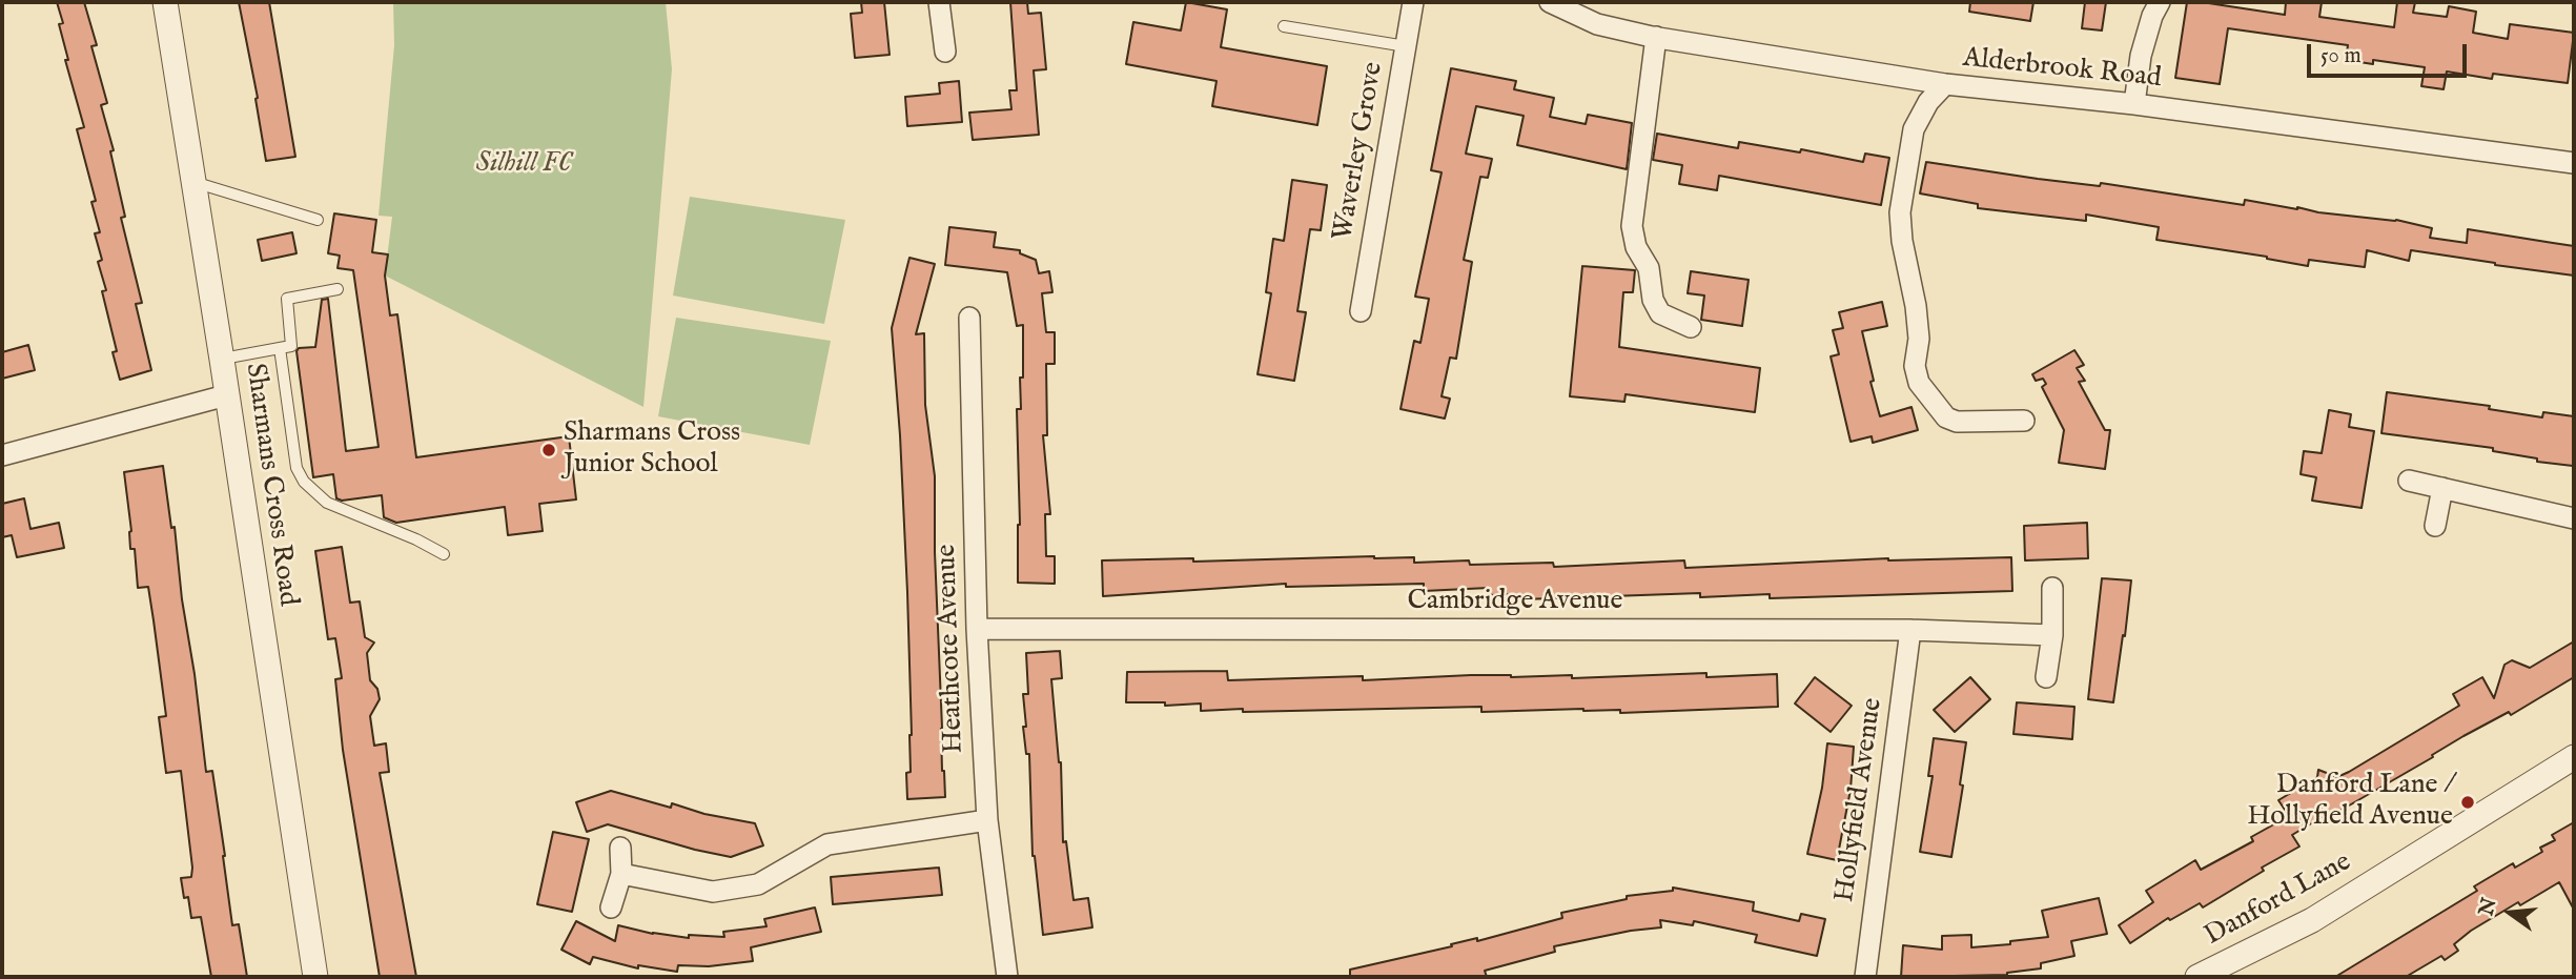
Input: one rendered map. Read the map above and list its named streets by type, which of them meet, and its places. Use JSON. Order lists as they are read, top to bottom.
{
  "streets": {
    "street": [
      "Alderbrook Road",
      "Waverley Grove",
      "Sharmans Cross Road",
      "Cambridge Avenue",
      "Heathcote Avenue",
      "Hollyfield Avenue",
      "Danford Lane"
    ]
  },
  "crossings": [
    ["Cambridge Avenue", "Heathcote Avenue"],
    ["Cambridge Avenue", "Hollyfield Avenue"]
  ],
  "parks": ["Silhill FC"],
  "places": ["Sharmans Cross Junior School", "Danford Lane / Hollyfield Avenue"],
  "scale_bar": "50 m",
  "north": "left"
}
